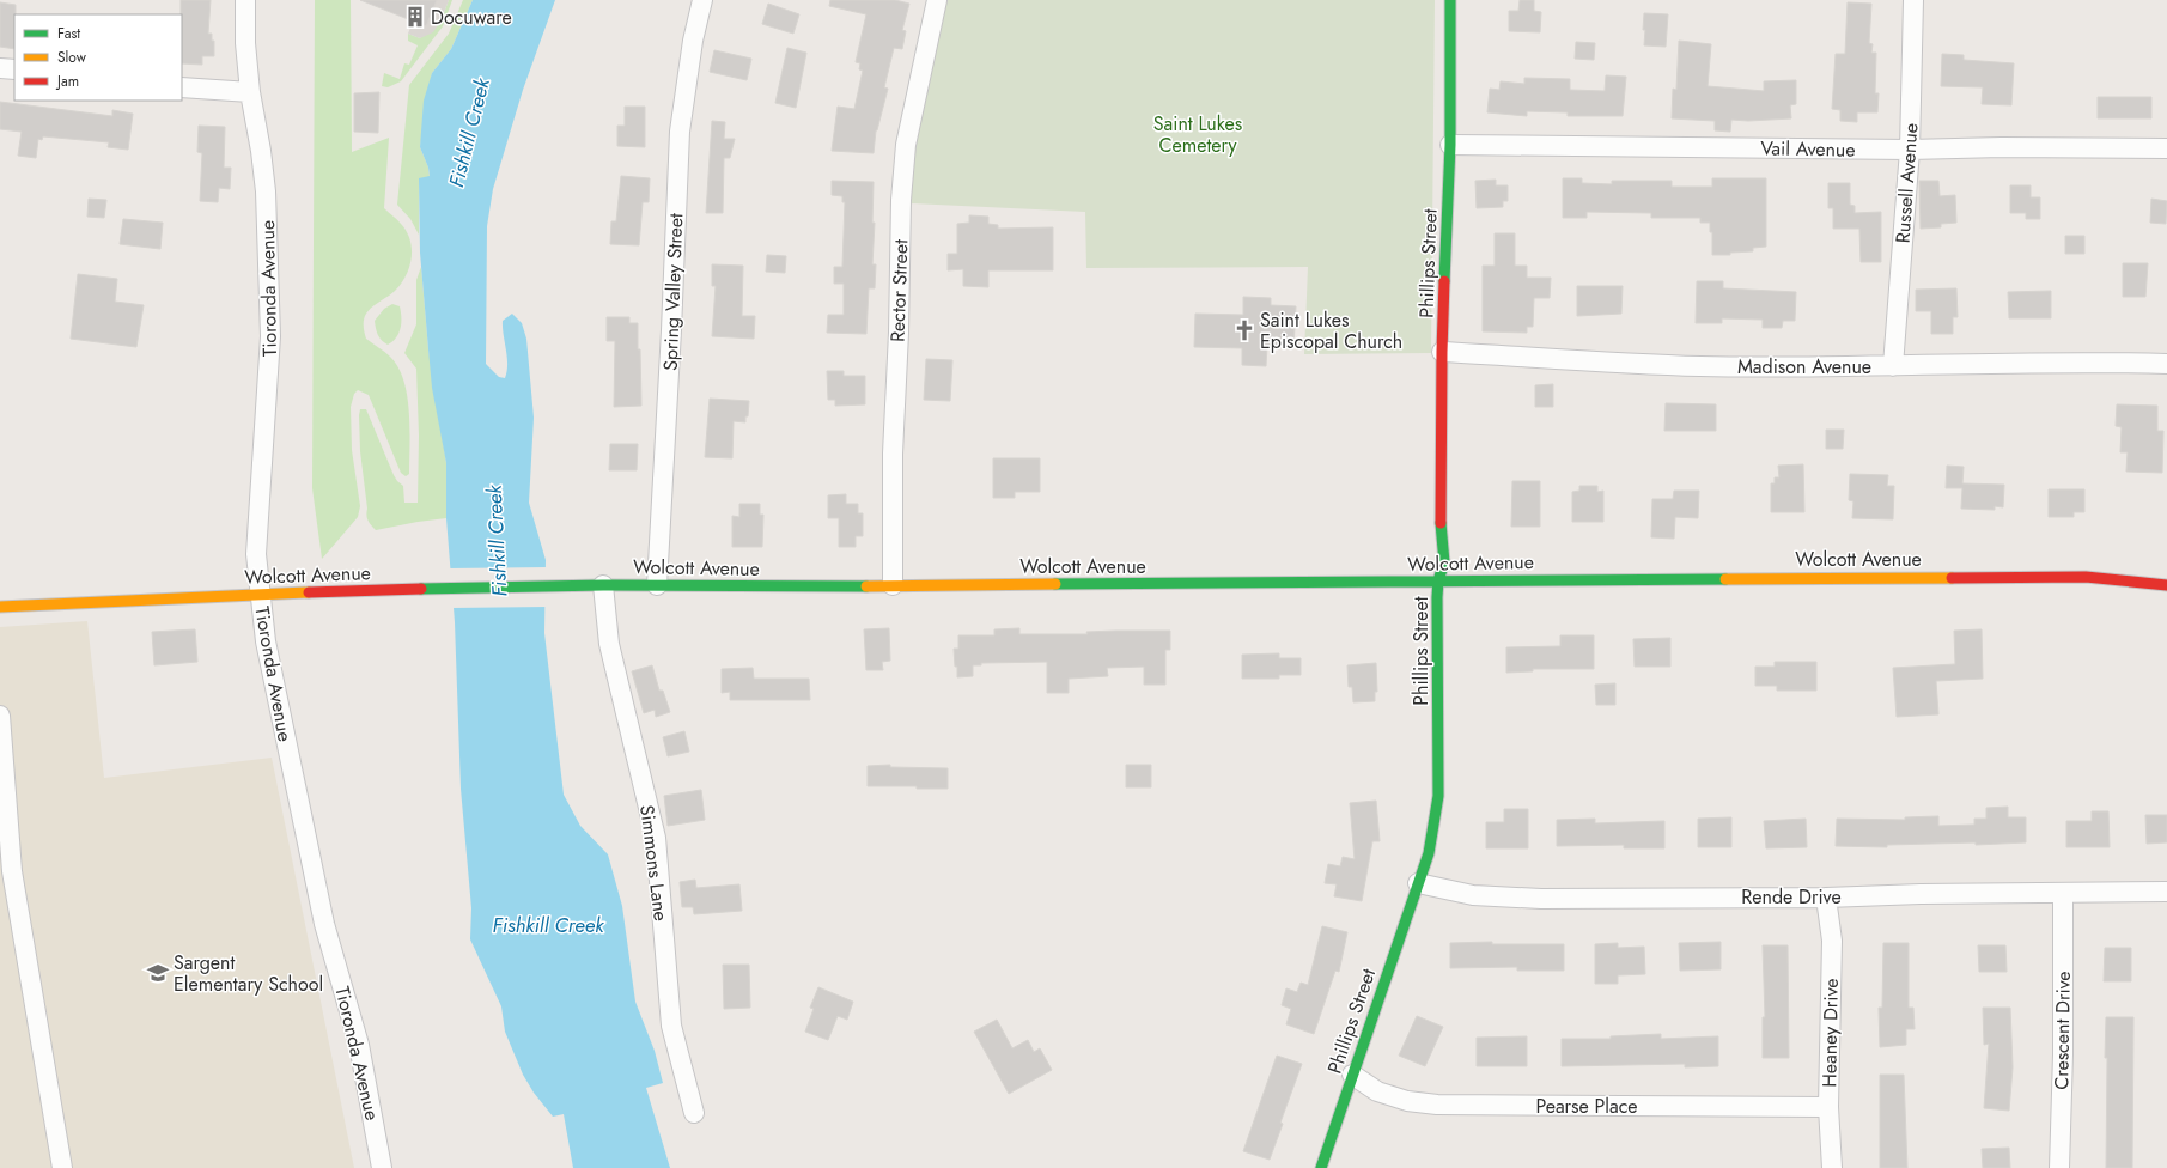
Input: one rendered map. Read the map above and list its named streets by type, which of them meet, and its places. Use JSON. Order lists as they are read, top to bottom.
{
  "streets": {
    "main road": ["Phillips Street", "Wolcott Avenue"],
    "street": [
      "Vail Avenue",
      "Russell Avenue",
      "Tioronda Avenue",
      "Rector Street",
      "Spring Valley Street",
      "Madison Avenue",
      "Simmons Lane",
      "Rende Drive",
      "Crescent Drive",
      "Heaney Drive",
      "Pearse Place"
    ]
  },
  "crossings": [
    ["Vail Avenue", "Russell Avenue"],
    ["Vail Avenue", "Phillips Street"],
    ["Russell Avenue", "Madison Avenue"],
    ["Phillips Street", "Madison Avenue"],
    ["Phillips Street", "Wolcott Avenue"],
    ["Phillips Street", "Rende Drive"],
    ["Phillips Street", "Pearse Place"],
    ["Tioronda Avenue", "Wolcott Avenue"],
    ["Rector Street", "Wolcott Avenue"],
    ["Spring Valley Street", "Wolcott Avenue"],
    ["Wolcott Avenue", "Simmons Lane"],
    ["Rende Drive", "Crescent Drive"],
    ["Rende Drive", "Heaney Drive"],
    ["Heaney Drive", "Pearse Place"]
  ],
  "water": ["Fishkill Creek"],
  "parks": ["Saint Lukes Cemetery"],
  "places": {
    "building": ["Docuware"],
    "church": ["Saint Lukes Episcopal Church"],
    "school or university": ["Sargent Elementary School"]
  },
  "legend": ["Fast", "Slow", "Jam"]
}
